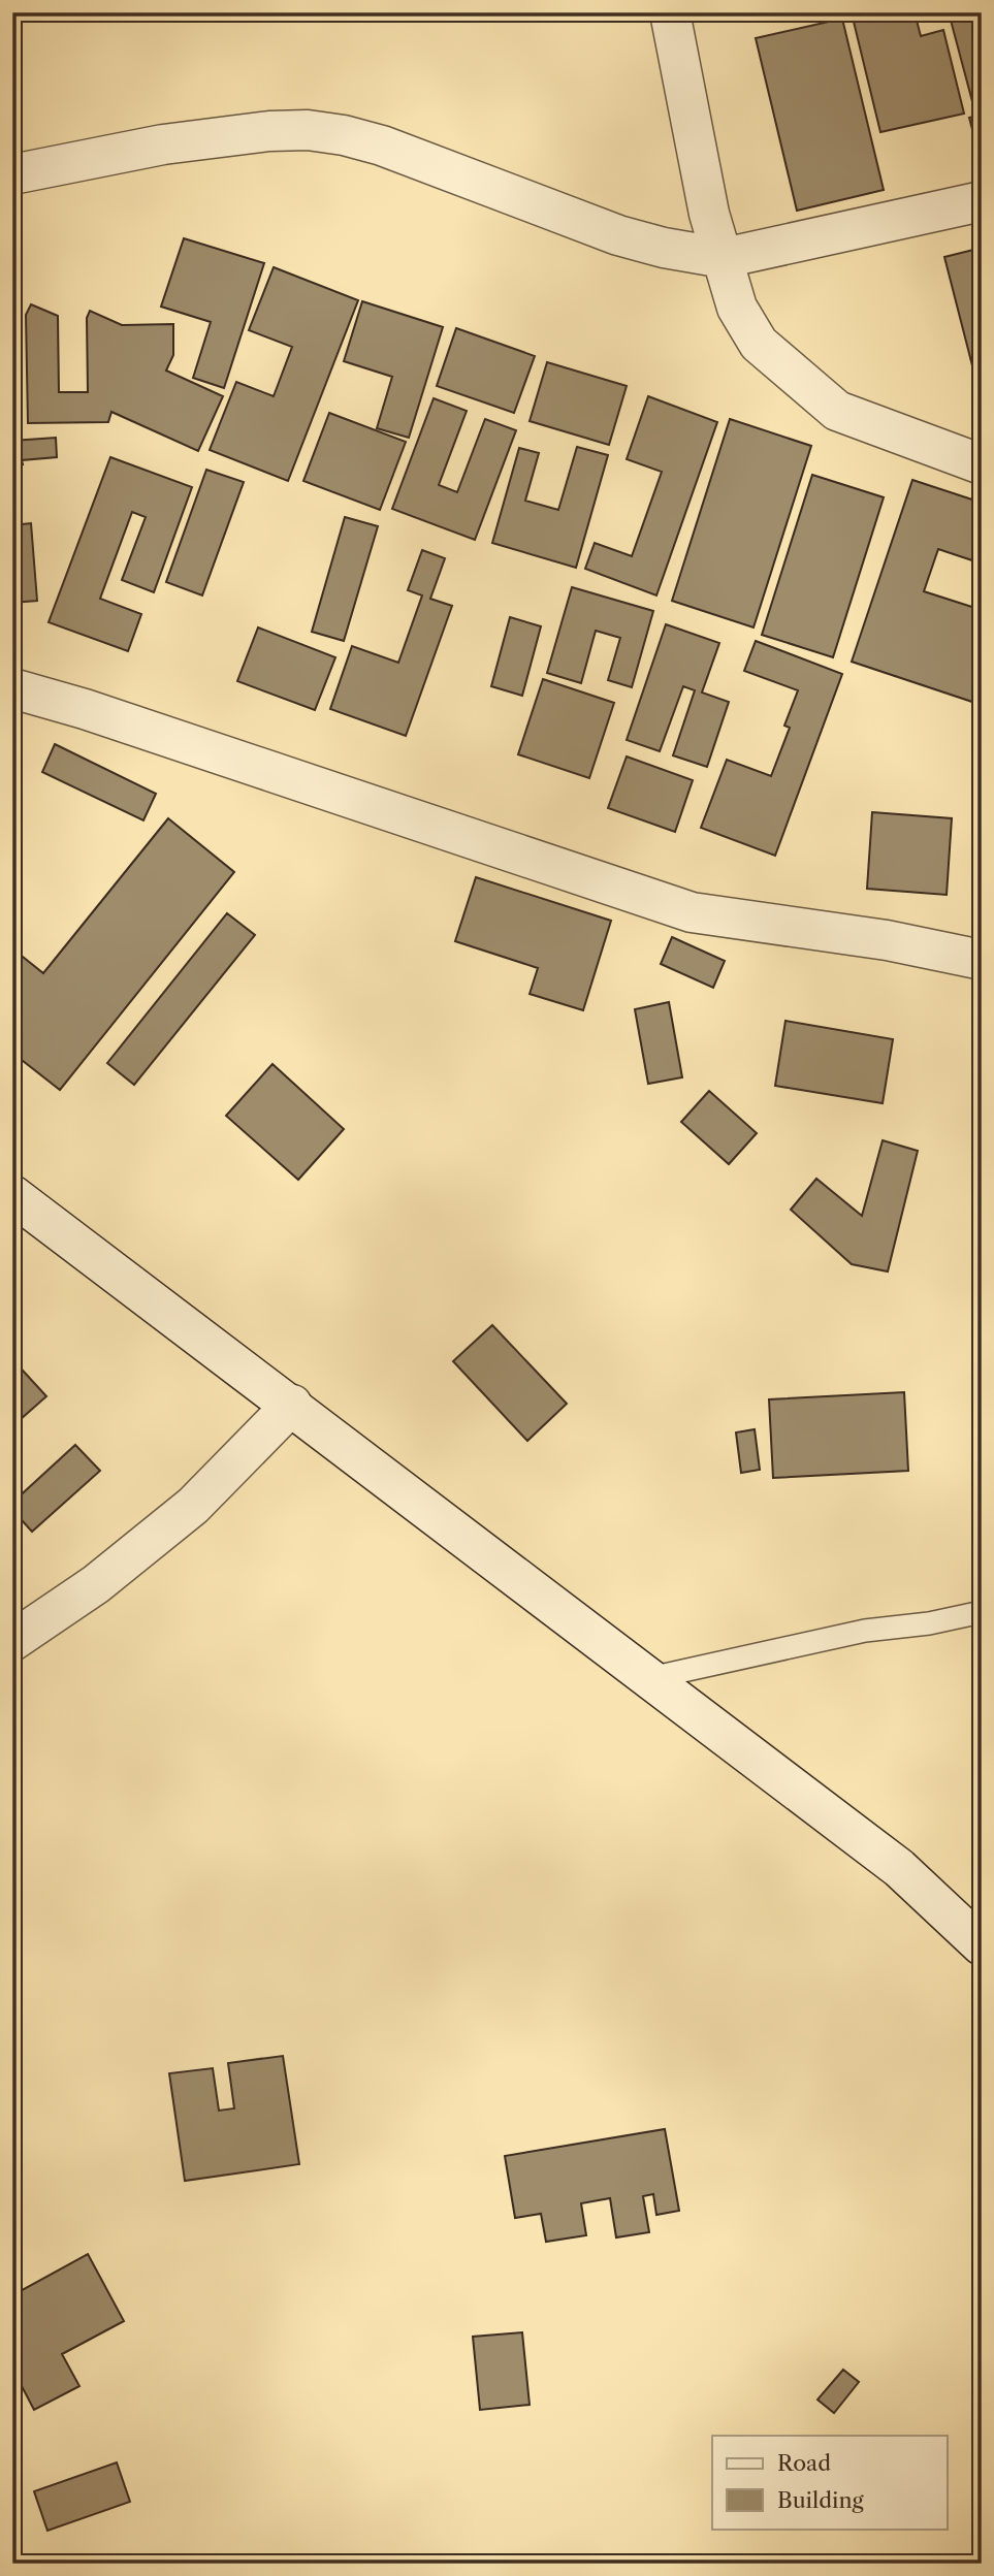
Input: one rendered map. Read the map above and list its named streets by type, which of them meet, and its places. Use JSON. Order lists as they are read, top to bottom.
{
  "legend": ["Road", "Building"]
}
